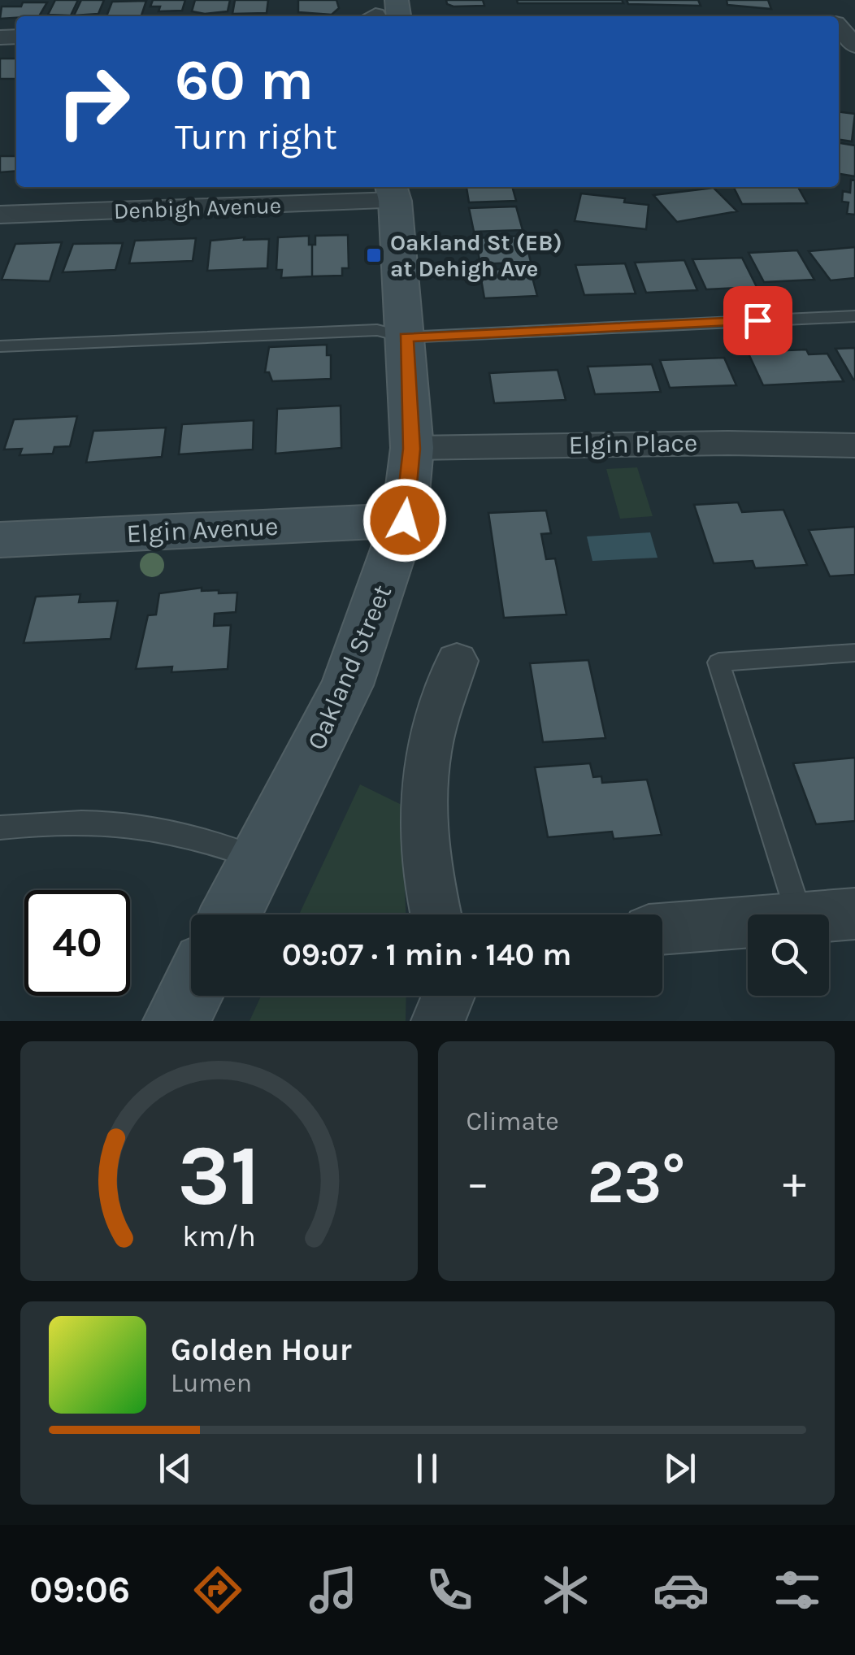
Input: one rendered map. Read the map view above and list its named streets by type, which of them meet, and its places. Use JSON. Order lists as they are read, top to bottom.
{
  "streets": {
    "street": [
      "Denbigh Avenue",
      "Elgin Place",
      "Elgin Avenue",
      "Oakland Street"
    ]
  },
  "crossings": [
    ["Denbigh Avenue", "Oakland Street"],
    ["Elgin Place", "Oakland Street"],
    ["Elgin Avenue", "Oakland Street"]
  ],
  "places": {
    "transit": ["Oakland St (EB) at Dehigh Ave"]
  },
  "page": {
    "turn": ["60 m", "Turn right"],
    "limit": "40",
    "trip": "09:07 · 1 min · 140 m",
    "tile": "Climate",
    "heat": ["−", "23°", "+"],
    "song": ["Golden Hour", "Lumen"],
    "tabs": "09:06",
    "gauge": ["31", "km/h"]
  }
}
